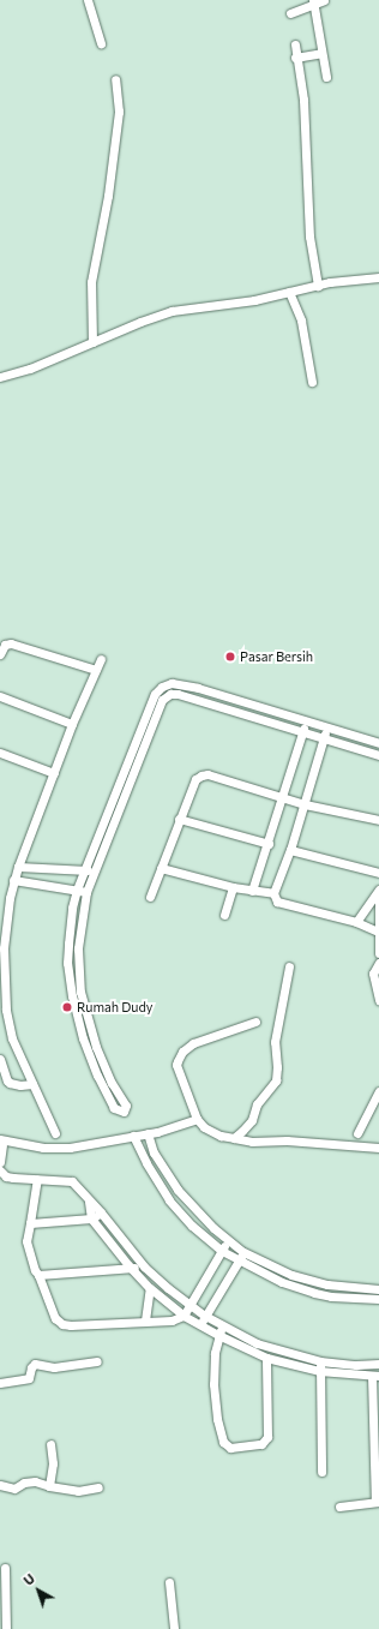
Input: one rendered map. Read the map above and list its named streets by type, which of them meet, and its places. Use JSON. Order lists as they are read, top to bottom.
{
  "places": ["Pasar Bersih", "Rumah Dudy"],
  "north": "top left"
}
